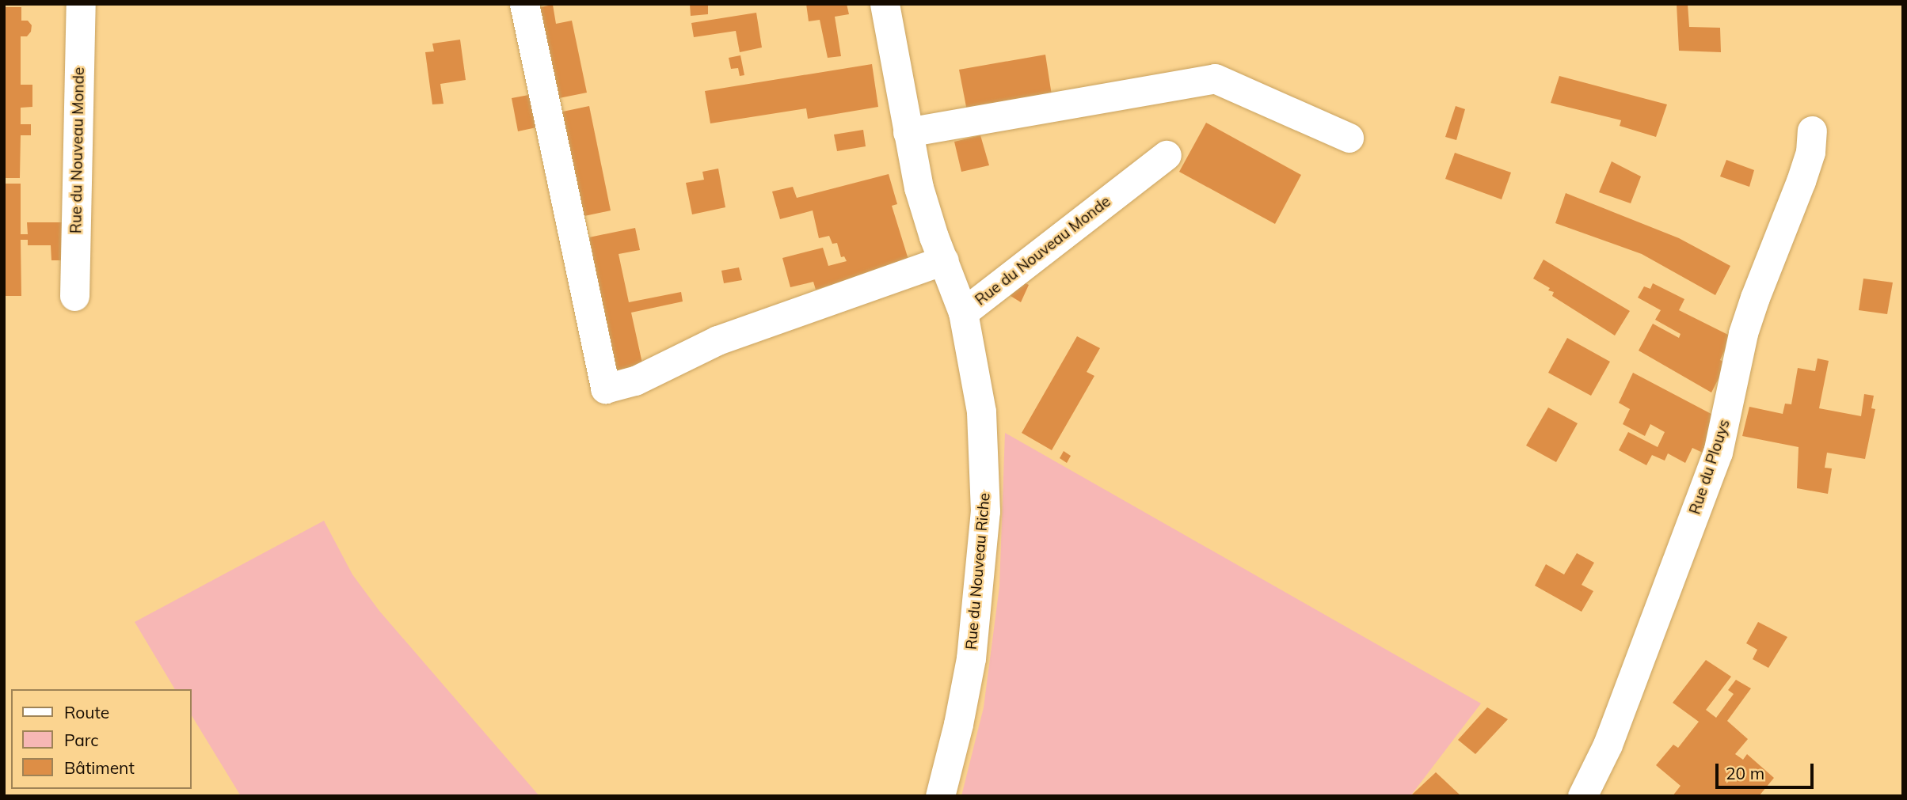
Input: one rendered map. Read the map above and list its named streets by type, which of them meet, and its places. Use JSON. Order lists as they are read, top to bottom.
{
  "streets": {
    "street": ["Rue du Nouveau Monde", "Rue du Plouys", "Rue du Nouveau Riche"]
  },
  "crossings": [
    ["Rue du Nouveau Monde", "Rue du Nouveau Riche"]
  ],
  "legend": ["Route", "Parc", "Bâtiment"],
  "scale_bar": "20 m"
}
